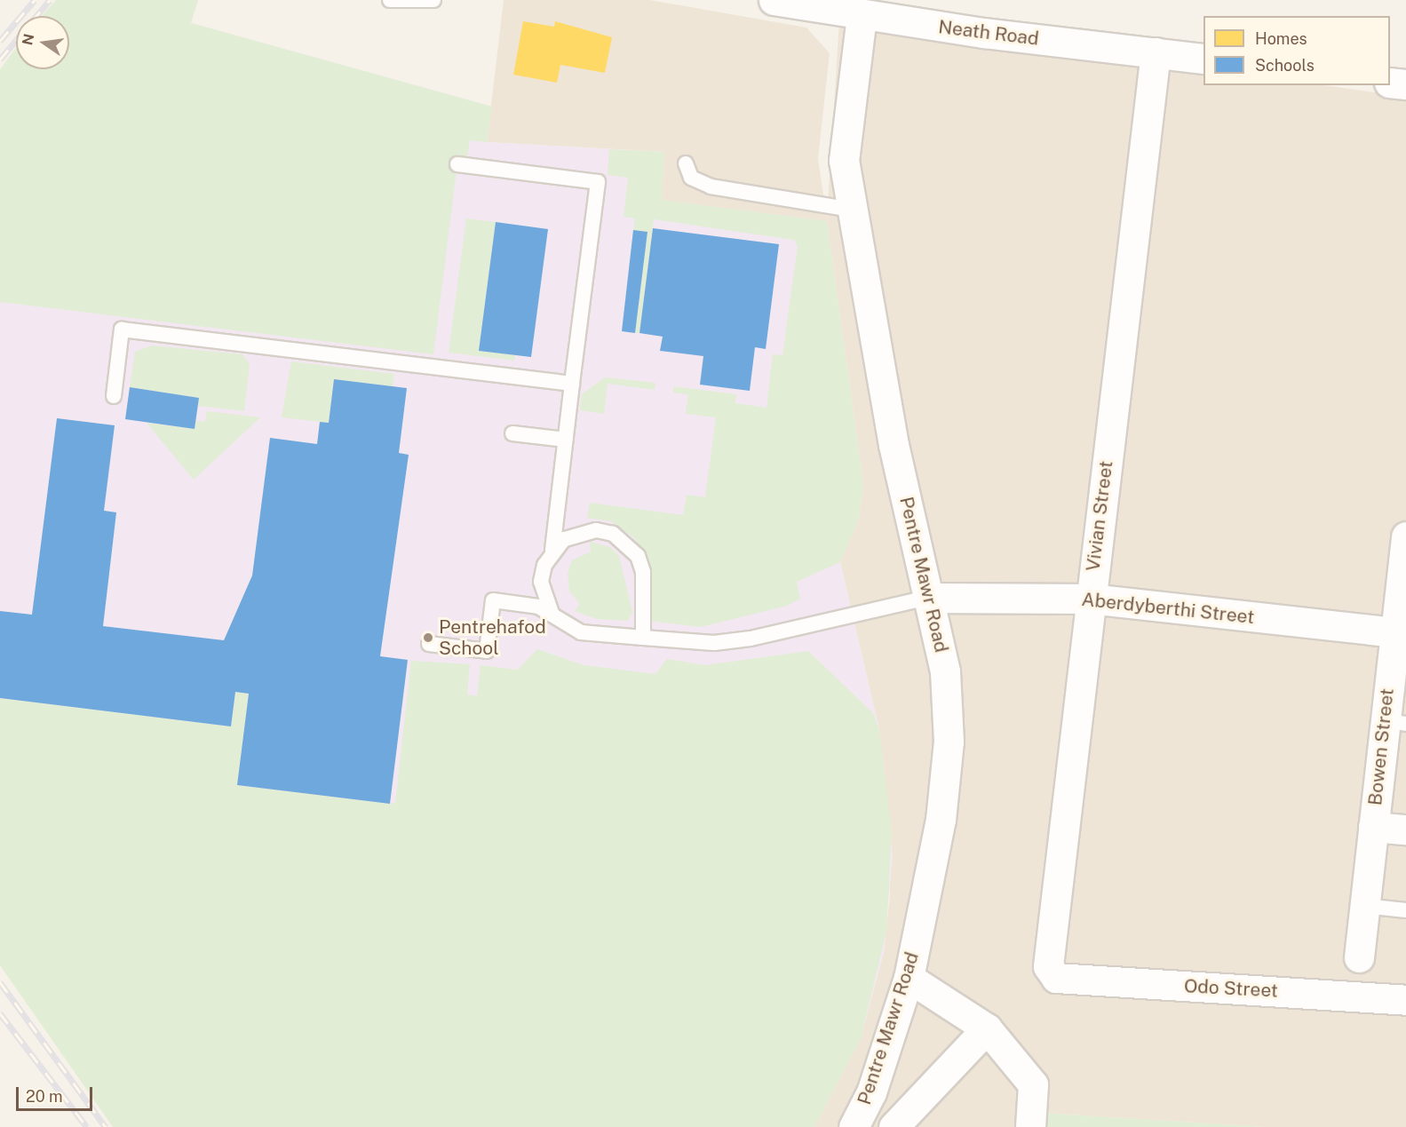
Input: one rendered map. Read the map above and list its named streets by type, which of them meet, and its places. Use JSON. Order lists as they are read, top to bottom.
{
  "streets": {
    "street": [
      "Neath Road",
      "Vivian Street",
      "Pentre Mawr Road",
      "Aberdyberthi Street",
      "Bowen Street",
      "Odo Street"
    ]
  },
  "crossings": [
    ["Neath Road", "Vivian Street"],
    ["Neath Road", "Pentre Mawr Road"],
    ["Vivian Street", "Aberdyberthi Street"],
    ["Vivian Street", "Odo Street"],
    ["Pentre Mawr Road", "Aberdyberthi Street"],
    ["Aberdyberthi Street", "Bowen Street"]
  ],
  "places": ["Pentrehafod School"],
  "legend": ["Homes", "Schools"],
  "scale_bar": "20 m",
  "north": "left"
}
